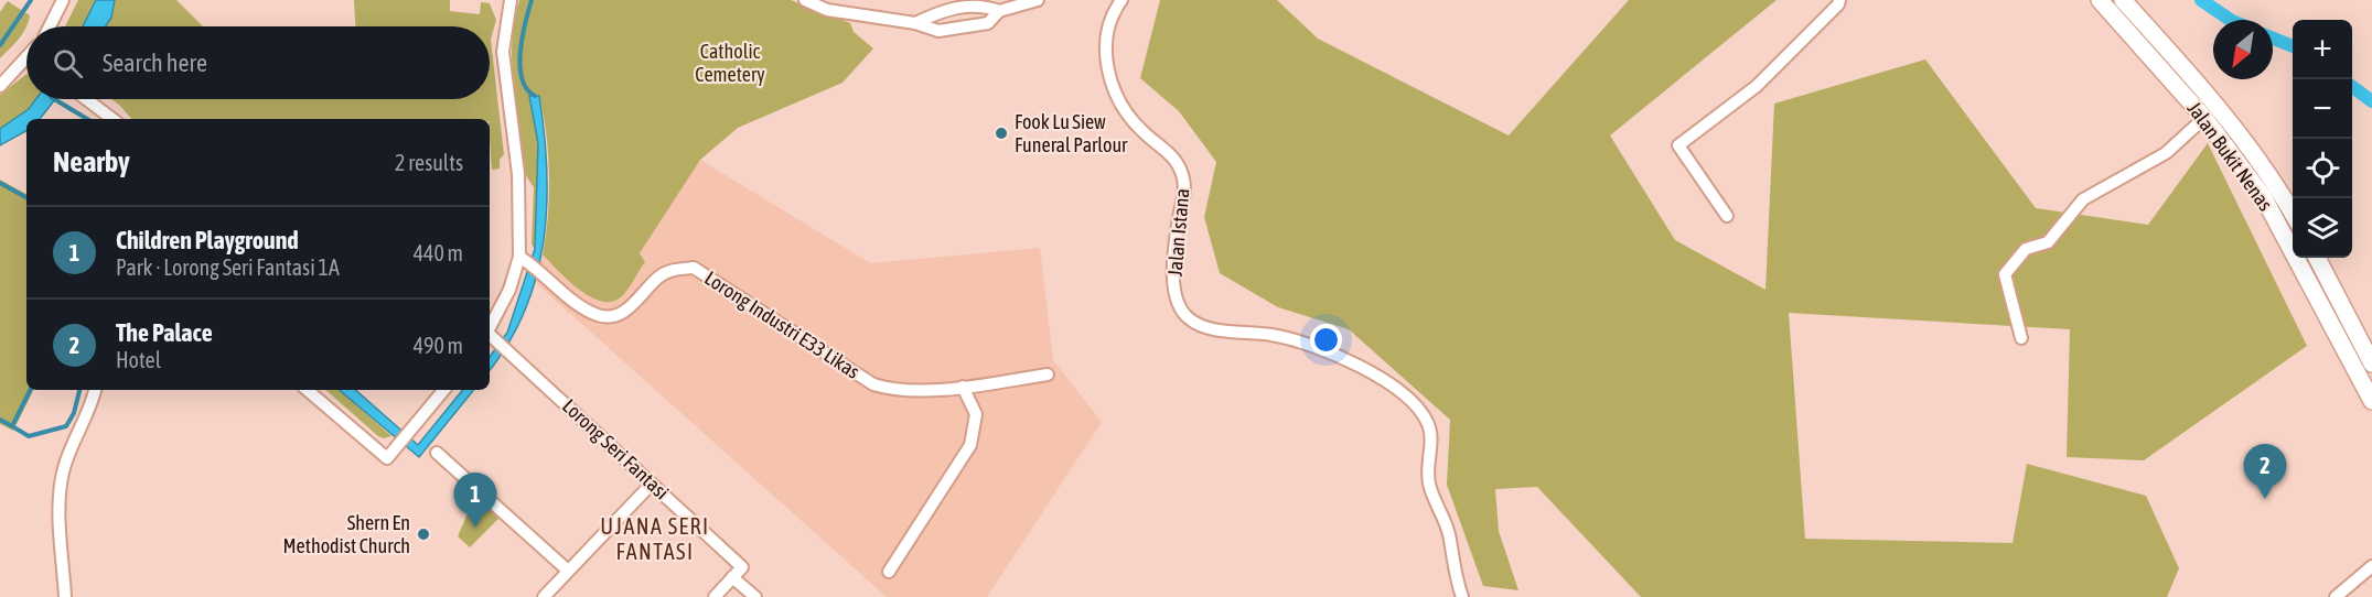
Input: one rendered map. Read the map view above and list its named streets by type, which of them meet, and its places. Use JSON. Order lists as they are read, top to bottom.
{
  "streets": {
    "main road": ["Jalan Bukit Nenas"],
    "street": ["Jalan Istana", "Lorong Industri E33 Likas", "Lorong Seri Fantasi"]
  },
  "districts": ["UJANA SERI FANTASI"],
  "parks": ["Catholic Cemetery"],
  "places": ["Fook Lu Siew Funeral Parlour", "Shern En Methodist Church"],
  "north": "bottom left",
  "page": {
    "map_buttons": ["+", "−"],
    "search": "Search here",
    "heading": ["Nearby", "2 results"],
    "list": [
      {
        "mark": "1",
        "name": "Children Playground",
        "note": "Park · Lorong Seri Fantasi 1A",
        "value": "440 m"
      },
      {
        "mark": "2",
        "name": "The Palace",
        "note": "Hotel",
        "value": "490 m"
      }
    ],
    "pins": ["2", "1"]
  }
}
